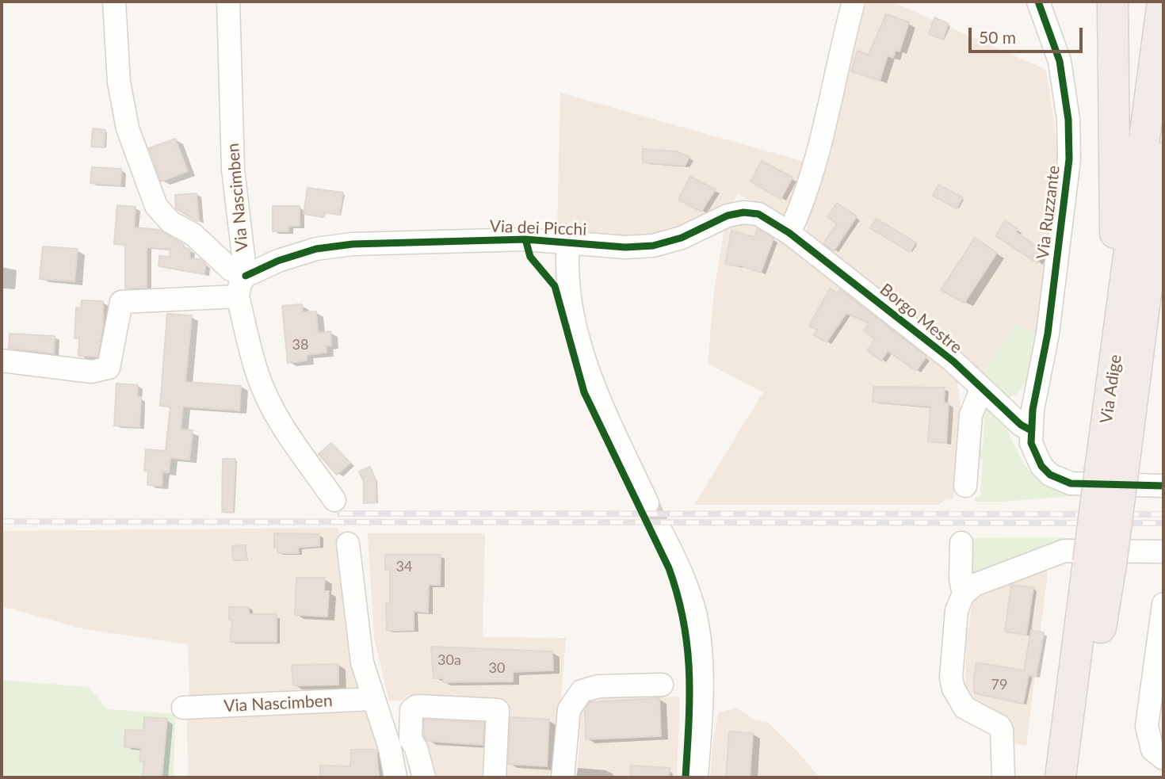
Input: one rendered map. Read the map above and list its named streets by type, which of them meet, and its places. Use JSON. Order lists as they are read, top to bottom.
{
  "streets": {
    "highway": ["Via Adige"],
    "street": [
      "Via Nascimben",
      "Via Ruzzante",
      "Via dei Picchi",
      "Borgo Mestre"
    ]
  },
  "crossings": [
    ["Via Nascimben", "Via dei Picchi"],
    ["Via Ruzzante", "Borgo Mestre"],
    ["Via dei Picchi", "Borgo Mestre"]
  ],
  "house_numbers": [
    "38",
    "34",
    "30a",
    "30",
    "79"
  ],
  "scale_bar": "50 m"
}
